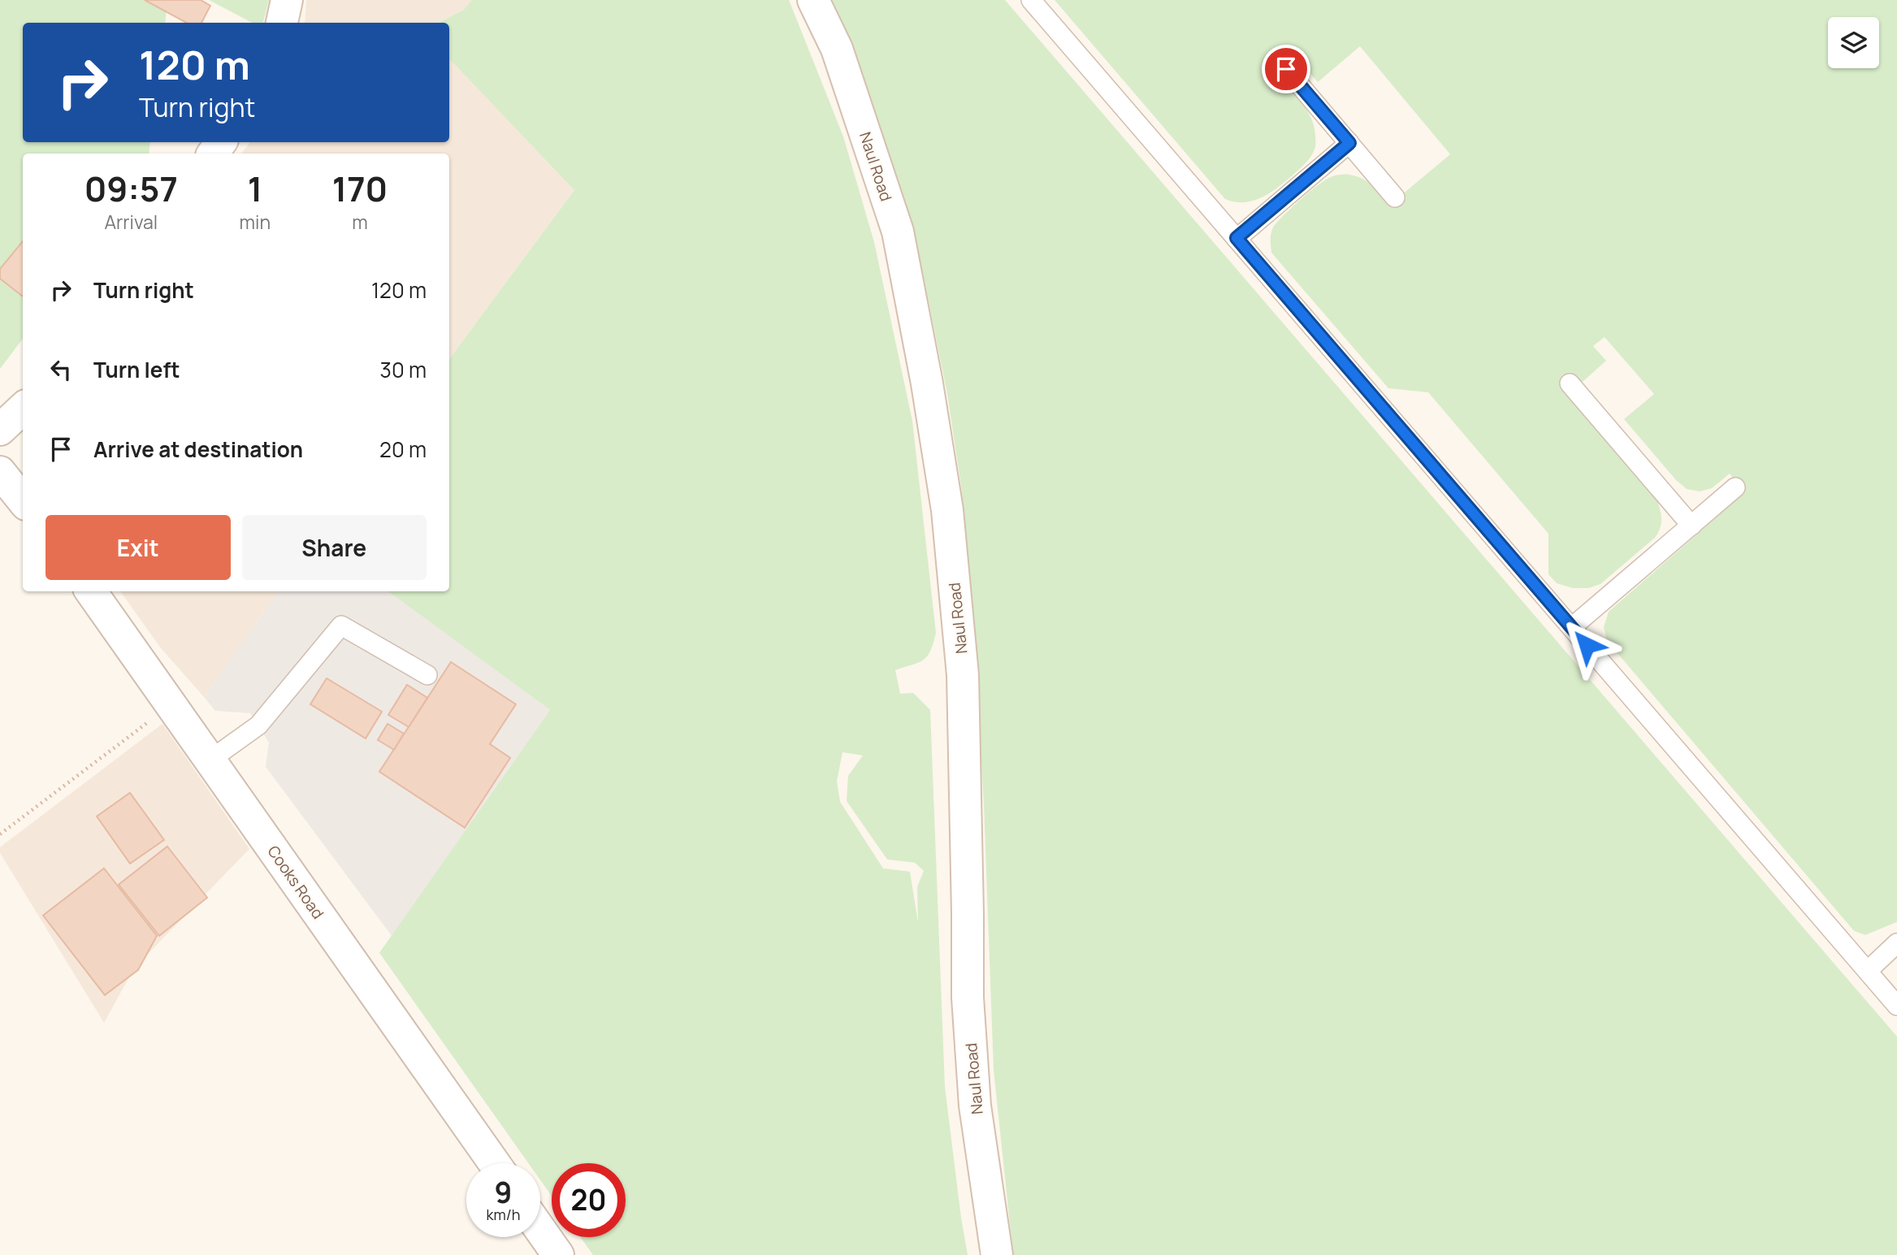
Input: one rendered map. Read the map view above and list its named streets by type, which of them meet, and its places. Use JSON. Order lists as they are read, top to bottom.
{
  "streets": {
    "street": ["Naul Road", "Cooks Road"]
  },
  "page": {
    "turn": ["120 m", "Turn right"],
    "eta": [
      "09:57",
      "Arrival",
      "1",
      "min",
      "170",
      "m"
    ],
    "list": [
      {
        "name": "Turn right",
        "value": "120 m"
      },
      {
        "name": "Turn left",
        "value": "30 m"
      },
      {
        "name": "Arrive at destination",
        "value": "20 m"
      }
    ],
    "buttons": ["Exit", "Share"],
    "speed": "9 km/h",
    "limit": "20"
  }
}
